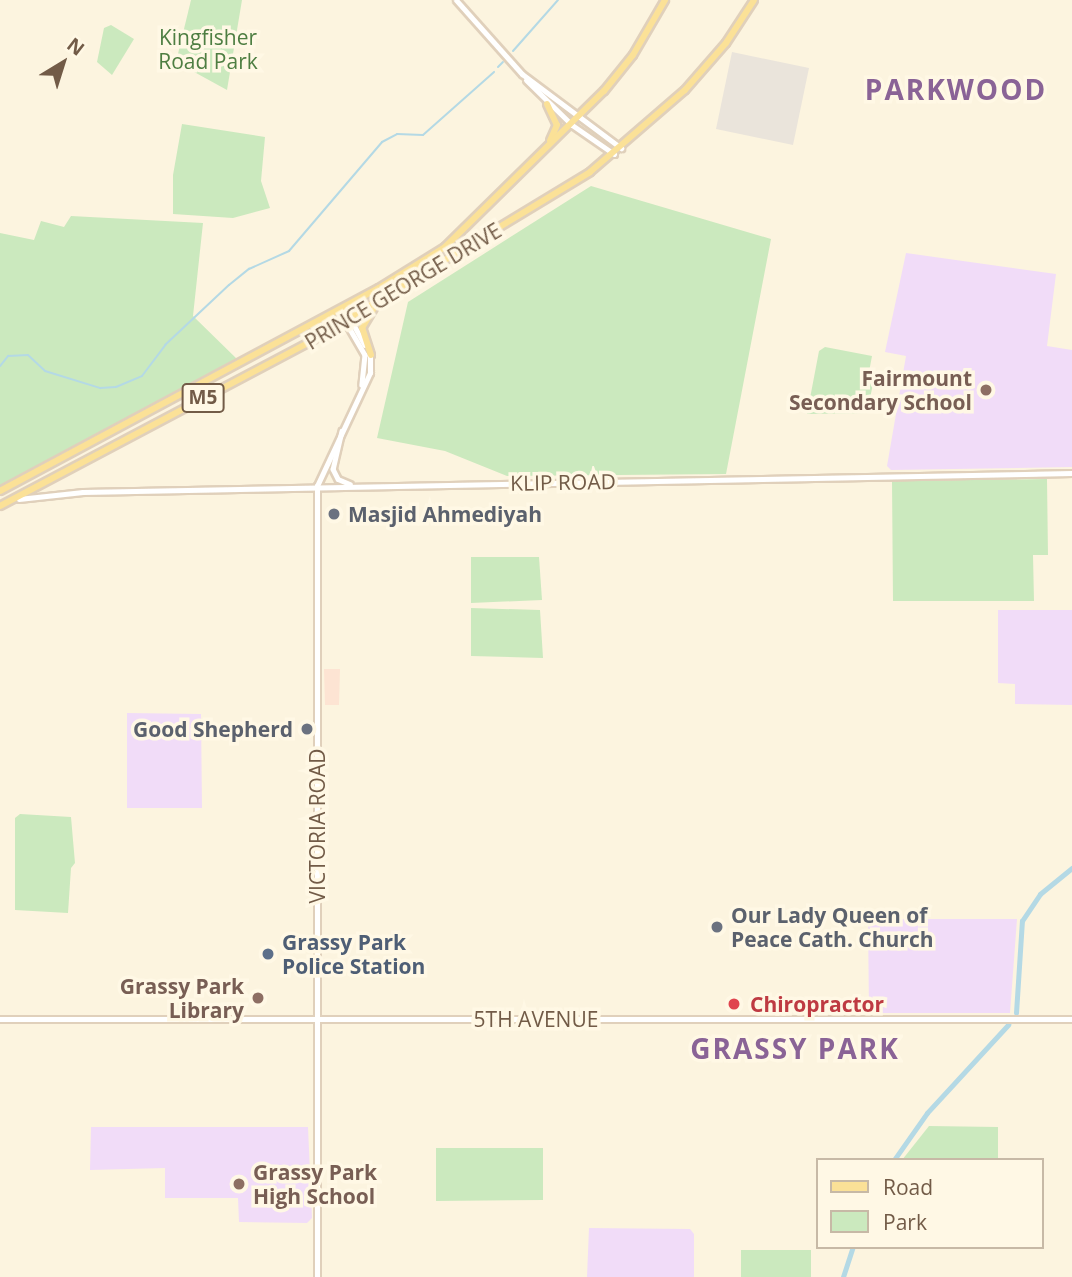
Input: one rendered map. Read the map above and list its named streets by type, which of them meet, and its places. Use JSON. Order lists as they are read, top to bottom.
{
  "streets": {
    "main road": ["PRINCE GEORGE DRIVE", "M5", "5TH AVENUE"],
    "street": ["KLIP ROAD", "VICTORIA ROAD"]
  },
  "crossings": [
    ["PRINCE GEORGE DRIVE", "KLIP ROAD"],
    ["PRINCE GEORGE DRIVE", "VICTORIA ROAD"],
    ["KLIP ROAD", "VICTORIA ROAD"],
    ["VICTORIA ROAD", "5TH AVENUE"]
  ],
  "districts": ["PARKWOOD", "GRASSY PARK"],
  "parks": ["Kingfisher Road Park"],
  "places": [
    "Fairmount Secondary School",
    "Masjid Ahmediyah",
    "Good Shepherd",
    "Our Lady Queen of Peace Cath. Church",
    "Grassy Park Police Station",
    "Grassy Park Library",
    "Chiropractor",
    "Grassy Park High School"
  ],
  "legend": ["Road", "Park"],
  "north": "top right"
}
